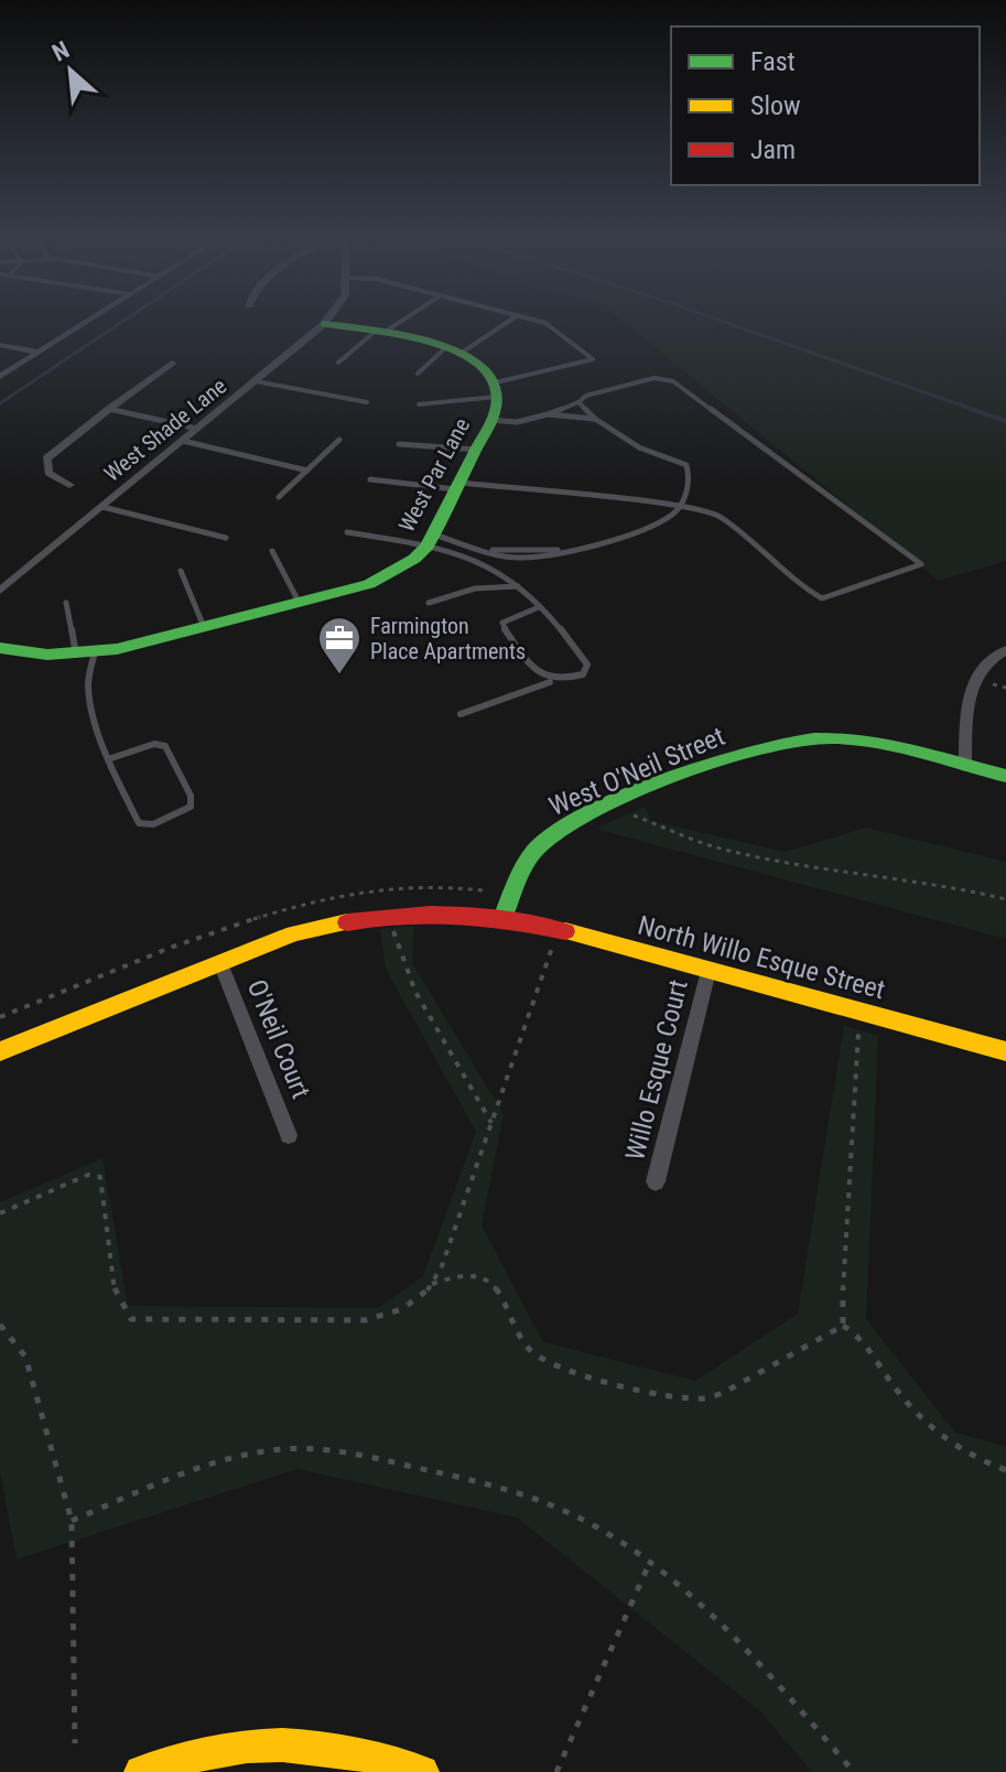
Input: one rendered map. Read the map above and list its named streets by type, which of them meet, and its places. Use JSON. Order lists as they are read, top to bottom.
{
  "streets": {
    "street": [
      "West Shade Lane",
      "West Par Lane",
      "West O'Neil Street",
      "North Willo Esque Street",
      "O'Neil Court",
      "Willo Esque Court"
    ]
  },
  "crossings": [
    ["West O'Neil Street", "North Willo Esque Street"],
    ["North Willo Esque Street", "Willo Esque Court"]
  ],
  "places": {
    "office": ["Farmington Place Apartments"]
  },
  "legend": ["Fast", "Slow", "Jam"],
  "north": "top left"
}
